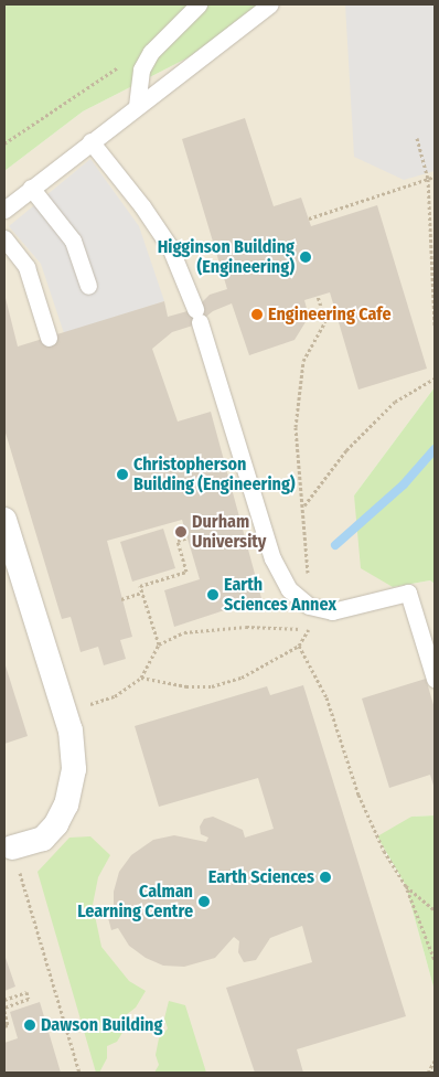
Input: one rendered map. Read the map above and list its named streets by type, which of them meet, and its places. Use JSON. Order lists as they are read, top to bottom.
{
  "places": [
    "Higginson Building (Engineering)",
    "Engineering Cafe",
    "Christopherson Building (Engineering)",
    "Durham University",
    "Earth Sciences Annex",
    "Earth Sciences",
    "Calman Learning Centre",
    "Dawson Building"
  ]
}
